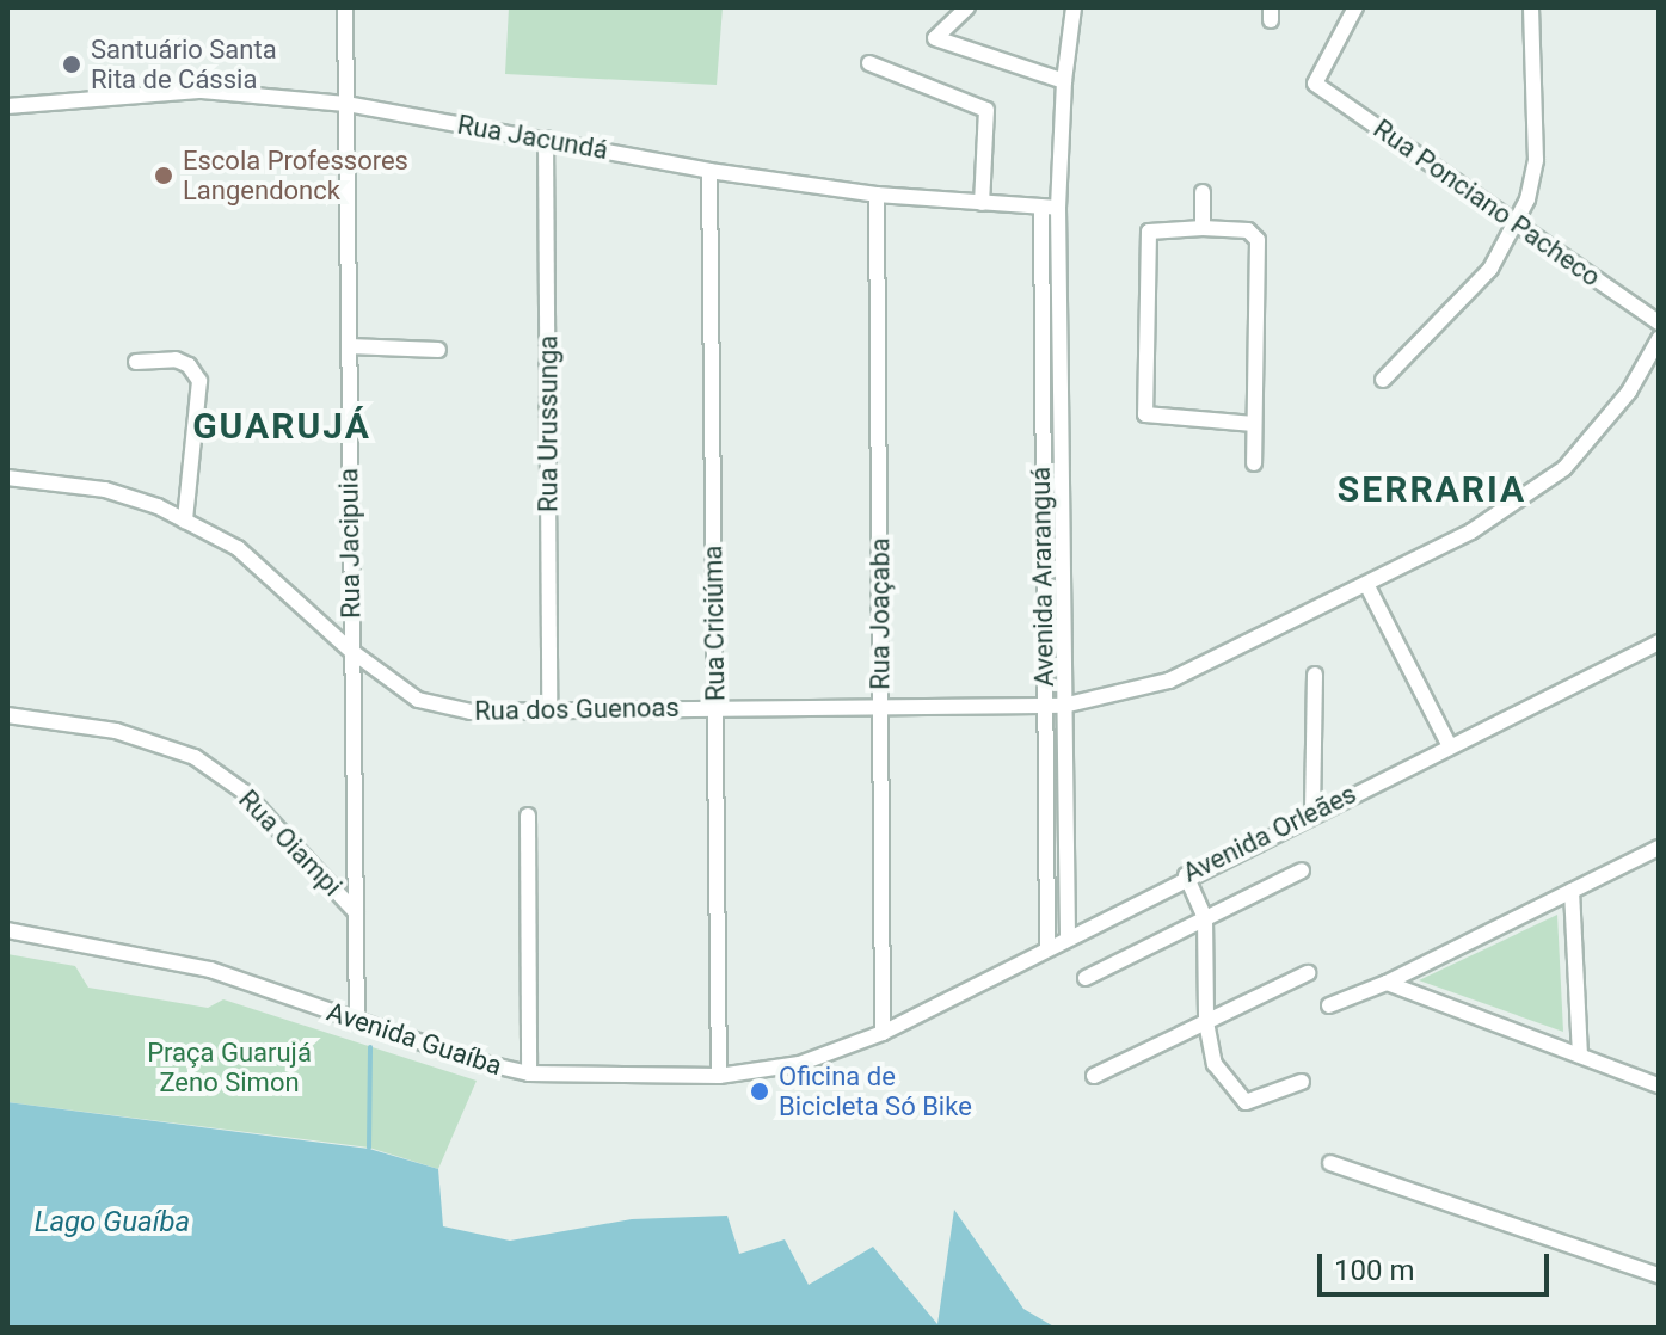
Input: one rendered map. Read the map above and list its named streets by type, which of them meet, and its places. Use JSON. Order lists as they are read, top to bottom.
{
  "streets": {
    "street": [
      "Rua Jacundá",
      "Rua Ponciano Pacheco",
      "Rua Urussunga",
      "Rua Jacipuia",
      "Avenida Araranguá",
      "Rua Joaçaba",
      "Rua Criciúma",
      "Rua dos Guenoas",
      "Avenida Orleães",
      "Rua Oiampi",
      "Avenida Guaíba"
    ]
  },
  "crossings": [
    ["Rua Jacundá", "Rua Urussunga"],
    ["Rua Jacundá", "Rua Jacipuia"],
    ["Rua Jacundá", "Avenida Araranguá"],
    ["Rua Jacundá", "Rua Joaçaba"],
    ["Rua Jacundá", "Rua Criciúma"],
    ["Rua Urussunga", "Rua dos Guenoas"],
    ["Rua Jacipuia", "Rua dos Guenoas"],
    ["Rua Jacipuia", "Rua Oiampi"],
    ["Rua Jacipuia", "Avenida Guaíba"],
    ["Avenida Araranguá", "Rua dos Guenoas"],
    ["Avenida Araranguá", "Avenida Orleães"],
    ["Rua Joaçaba", "Rua dos Guenoas"],
    ["Rua Joaçaba", "Avenida Orleães"],
    ["Rua Joaçaba", "Avenida Guaíba"],
    ["Rua Criciúma", "Rua dos Guenoas"],
    ["Rua Criciúma", "Avenida Guaíba"],
    ["Avenida Orleães", "Avenida Guaíba"]
  ],
  "districts": ["GUARUJÁ", "SERRARIA"],
  "water": ["Lago Guaíba"],
  "parks": ["Praça Guarujá Zeno Simon"],
  "places": ["Santuário Santa Rita de Cássia", "Escola Professores Langendonck", "Oficina de Bicicleta Só Bike"],
  "scale_bar": "100 m"
}
